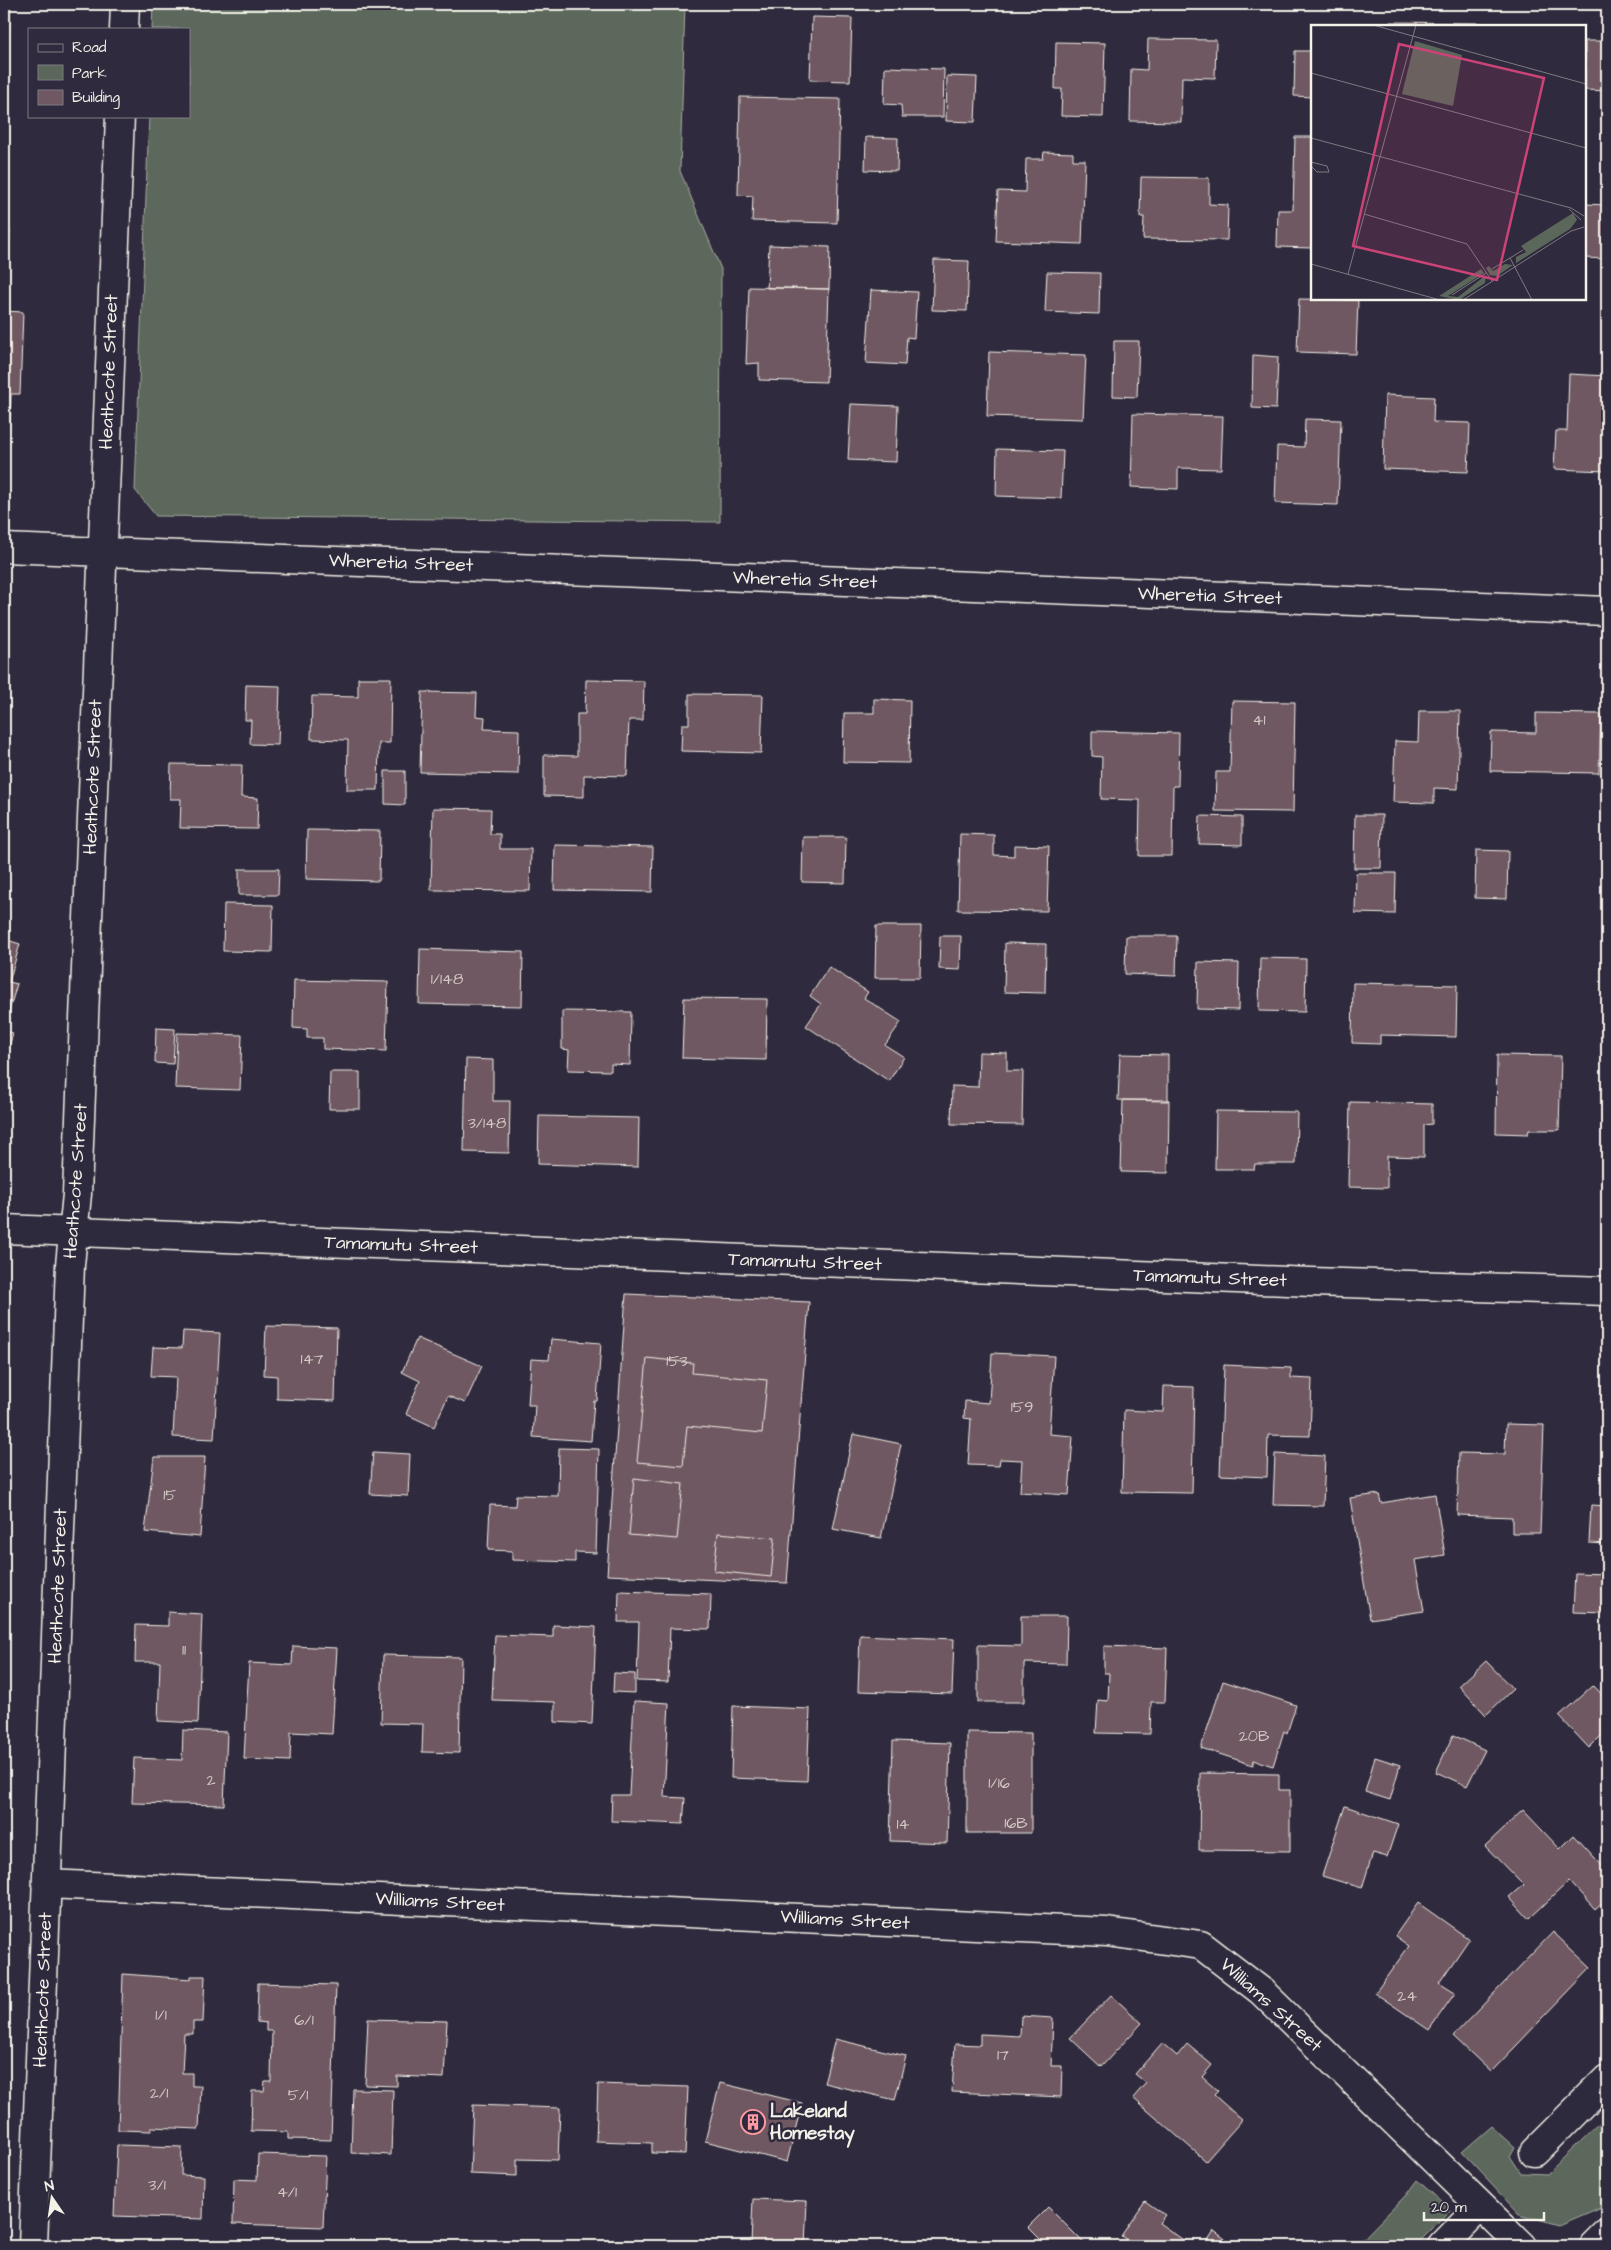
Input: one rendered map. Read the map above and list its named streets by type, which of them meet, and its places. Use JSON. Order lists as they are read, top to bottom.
{
  "streets": {
    "street": [
      "Heathcote Street",
      "Wheretia Street",
      "Tamamutu Street",
      "Williams Street"
    ]
  },
  "crossings": [
    ["Heathcote Street", "Wheretia Street"],
    ["Heathcote Street", "Tamamutu Street"],
    ["Heathcote Street", "Williams Street"]
  ],
  "places": {
    "building": ["Lakeland Homestay"]
  },
  "house_numbers": [
    "41",
    "1/148",
    "3/148",
    "147",
    "153",
    "159",
    "15",
    "11",
    "20B",
    "2",
    "1/16",
    "16B",
    "14",
    "24",
    "1/1",
    "6/1",
    "17",
    "2/1",
    "5/1",
    "3/1",
    "4/1"
  ],
  "legend": ["Road", "Park", "Building"],
  "scale_bar": "20 m",
  "north": "top"
}
